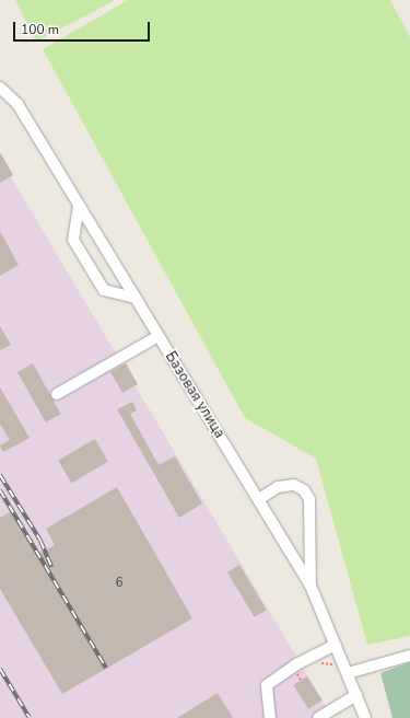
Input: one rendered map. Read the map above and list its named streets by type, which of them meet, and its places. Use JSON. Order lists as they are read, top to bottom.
{
  "streets": {
    "street": ["Базовая улица"]
  },
  "house_numbers": ["6"],
  "scale_bar": "100 m"
}
